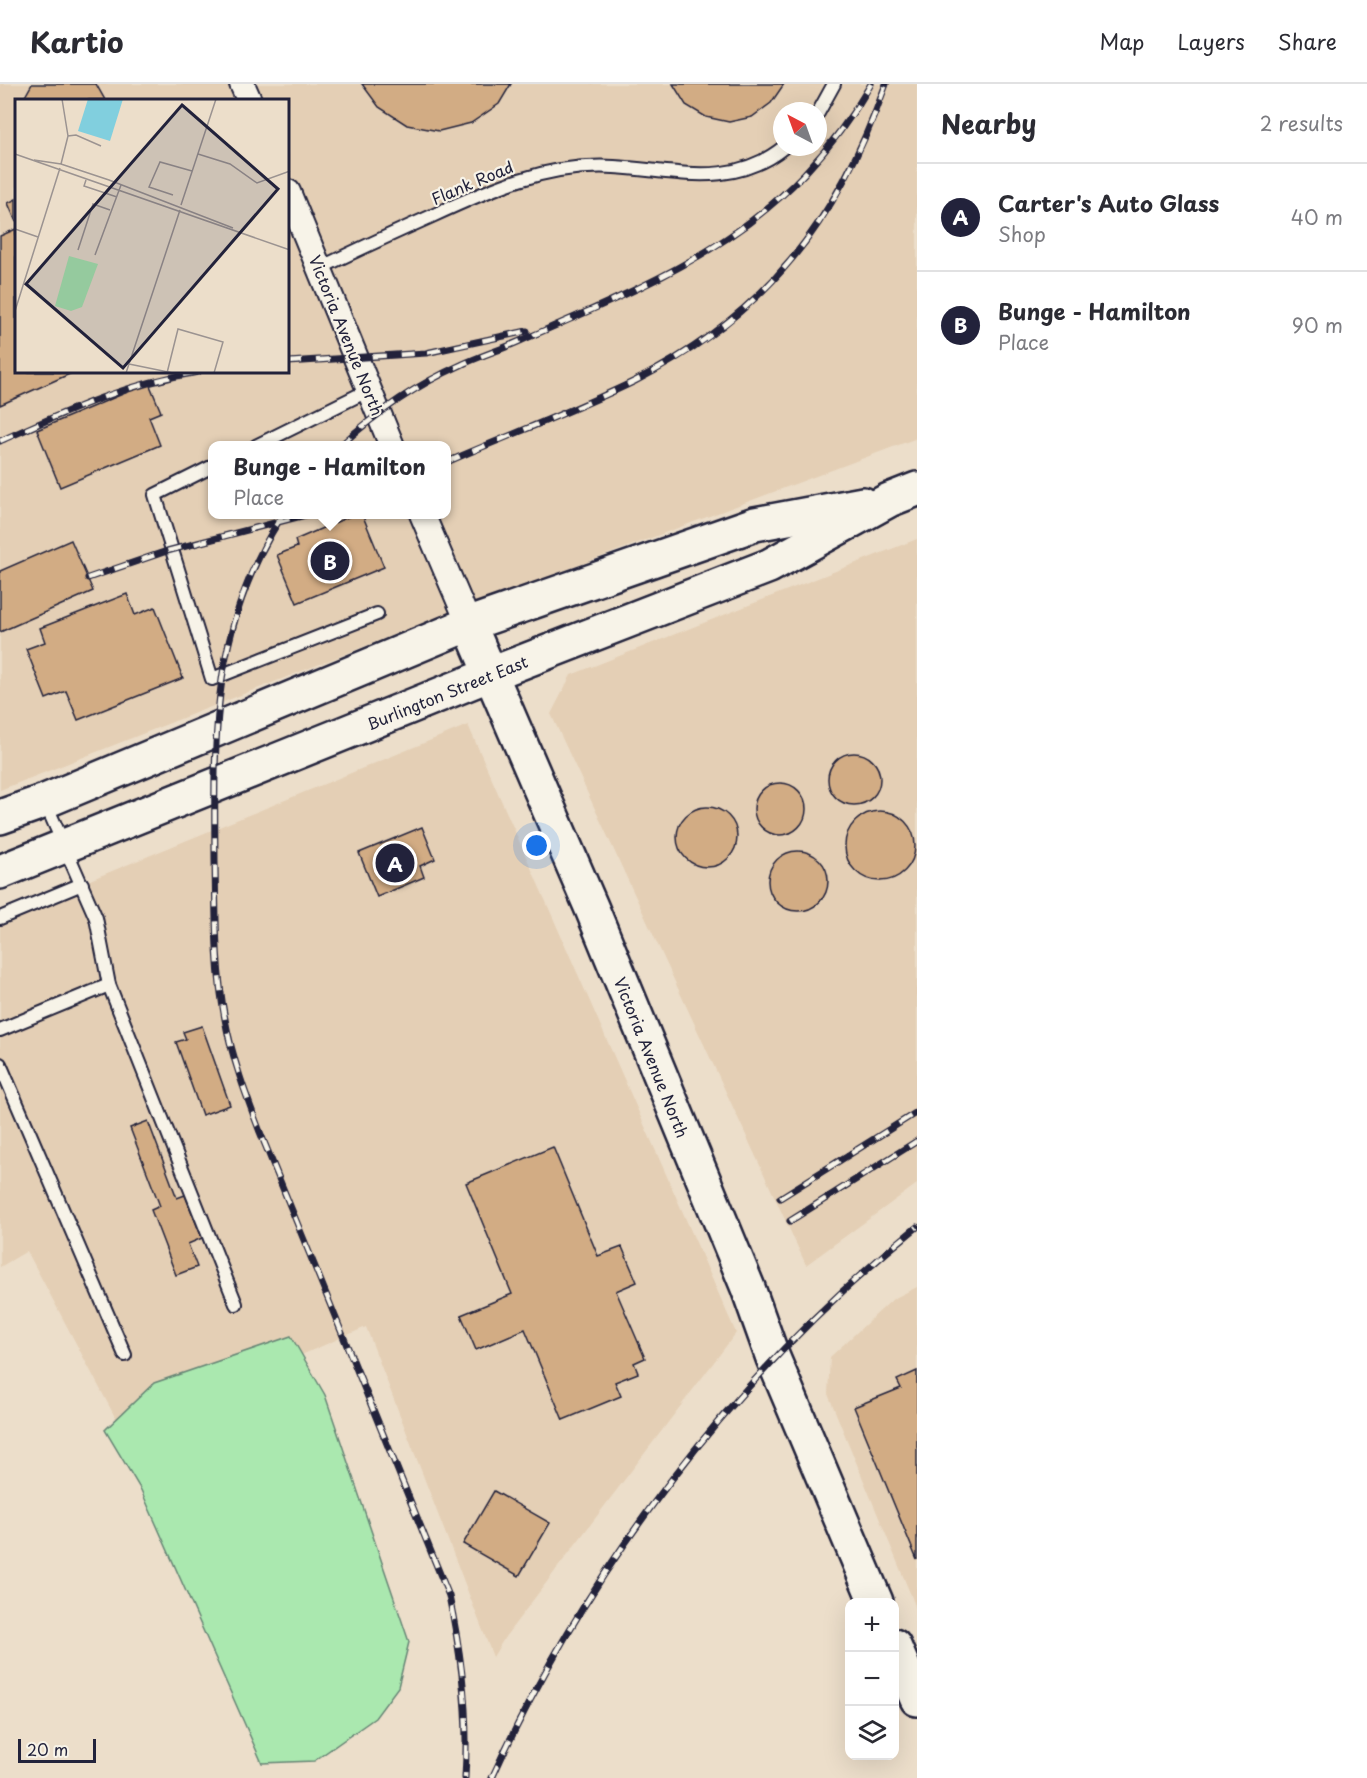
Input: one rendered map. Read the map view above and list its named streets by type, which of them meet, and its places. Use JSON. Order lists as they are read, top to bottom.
{
  "streets": {
    "main road": ["Victoria Avenue North", "Burlington Street East"],
    "lane": ["Flank Road"]
  },
  "crossings": [
    ["Flank Road", "Victoria Avenue North"],
    ["Victoria Avenue North", "Burlington Street East"]
  ],
  "scale_bar": "20 m",
  "north": "top left",
  "page": {
    "header": "Kartio",
    "nav": ["Map", "Layers", "Share"],
    "heading": ["Nearby", "2 results"],
    "list": [
      {
        "mark": "A",
        "name": "Carter's Auto Glass",
        "note": "Shop",
        "value": "40 m"
      },
      {
        "mark": "B",
        "name": "Bunge - Hamilton",
        "note": "Place",
        "value": "90 m"
      }
    ],
    "popup": ["Bunge - Hamilton", "Place"],
    "pins": ["B", "A"],
    "map_buttons": ["+", "−"],
    "scale": "20 m"
  }
}
